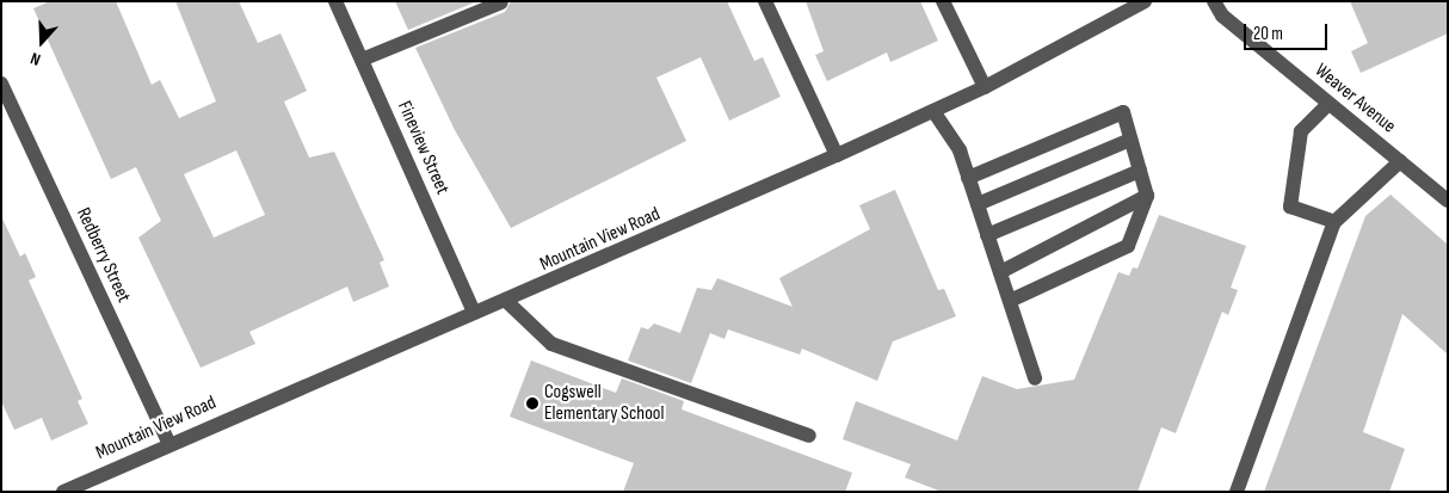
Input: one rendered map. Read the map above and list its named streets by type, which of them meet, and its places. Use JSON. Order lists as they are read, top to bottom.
{
  "streets": {
    "street": [
      "Weaver Avenue",
      "Fineview Street",
      "Mountain View Road",
      "Redberry Street"
    ]
  },
  "crossings": [
    ["Fineview Street", "Mountain View Road"],
    ["Mountain View Road", "Redberry Street"]
  ],
  "places": ["Cogswell Elementary School"],
  "scale_bar": "20 m",
  "north": "bottom"
}
